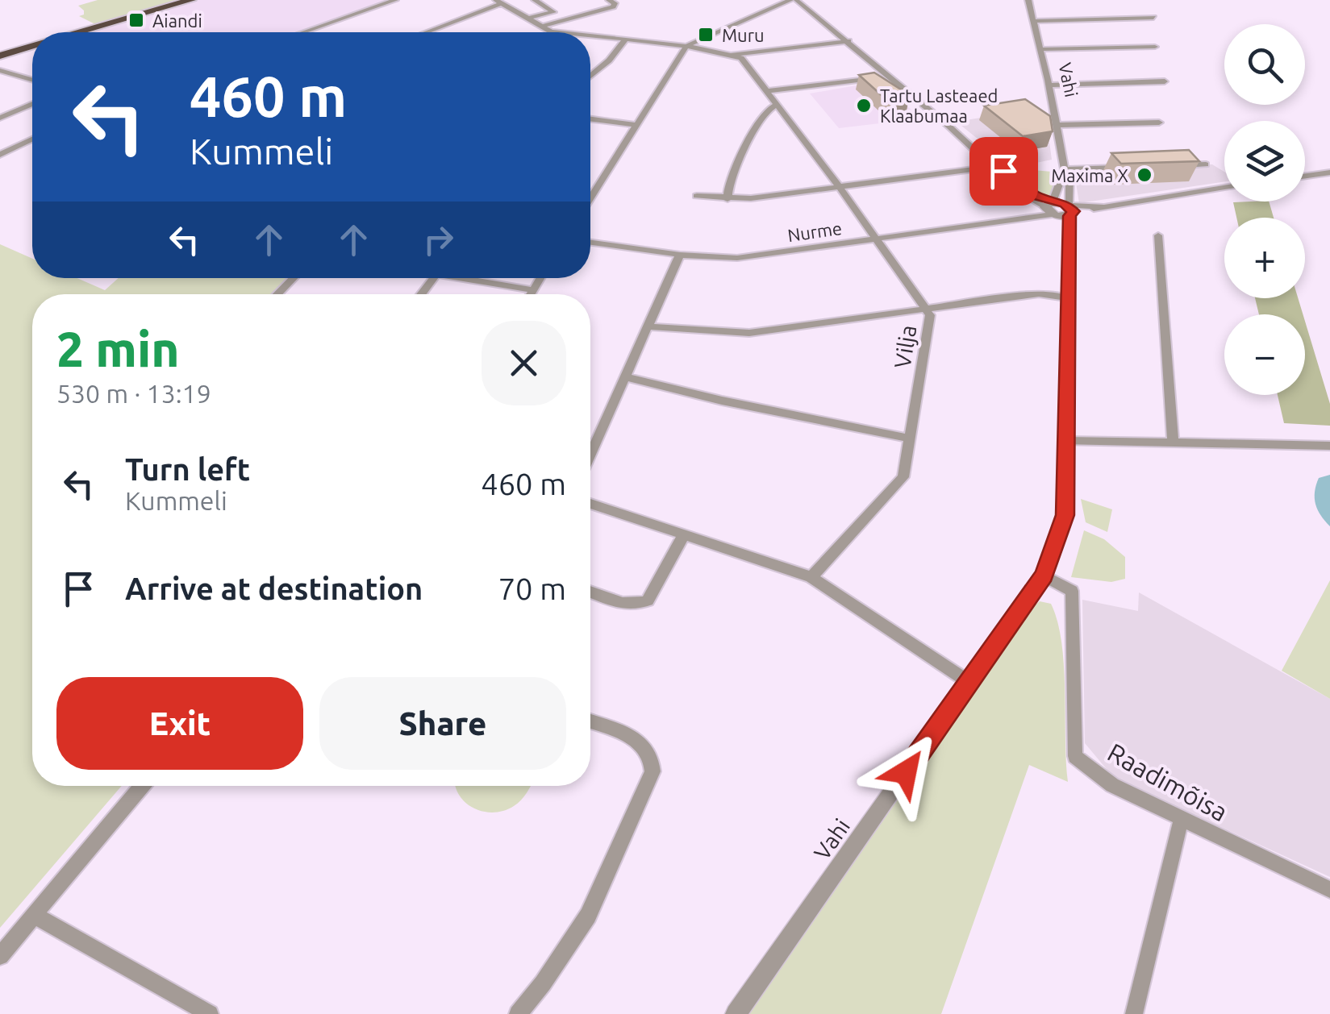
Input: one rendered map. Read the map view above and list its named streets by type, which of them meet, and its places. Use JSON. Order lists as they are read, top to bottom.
{
  "streets": {
    "street": [
      "Vahi",
      "Nurme",
      "Vilja",
      "Raadimõisa"
    ]
  },
  "crossings": [
    ["Vahi", "Nurme"],
    ["Vahi", "Raadimõisa"],
    ["Nurme", "Vilja"]
  ],
  "places": {
    "transit": ["Aiandi", "Muru"],
    "other": ["Tartu Lasteaed Klaabumaa", "Maxima X"]
  },
  "page": {
    "map_buttons": ["+", "−"],
    "turn": ["460 m", "Kummeli"],
    "heading": ["2 min", "530 m · 13:19"],
    "list": [
      {
        "name": "Turn left",
        "note": "Kummeli",
        "value": "460 m"
      },
      {
        "name": "Arrive at destination",
        "value": "70 m"
      }
    ],
    "buttons": ["Exit", "Share"]
  }
}
